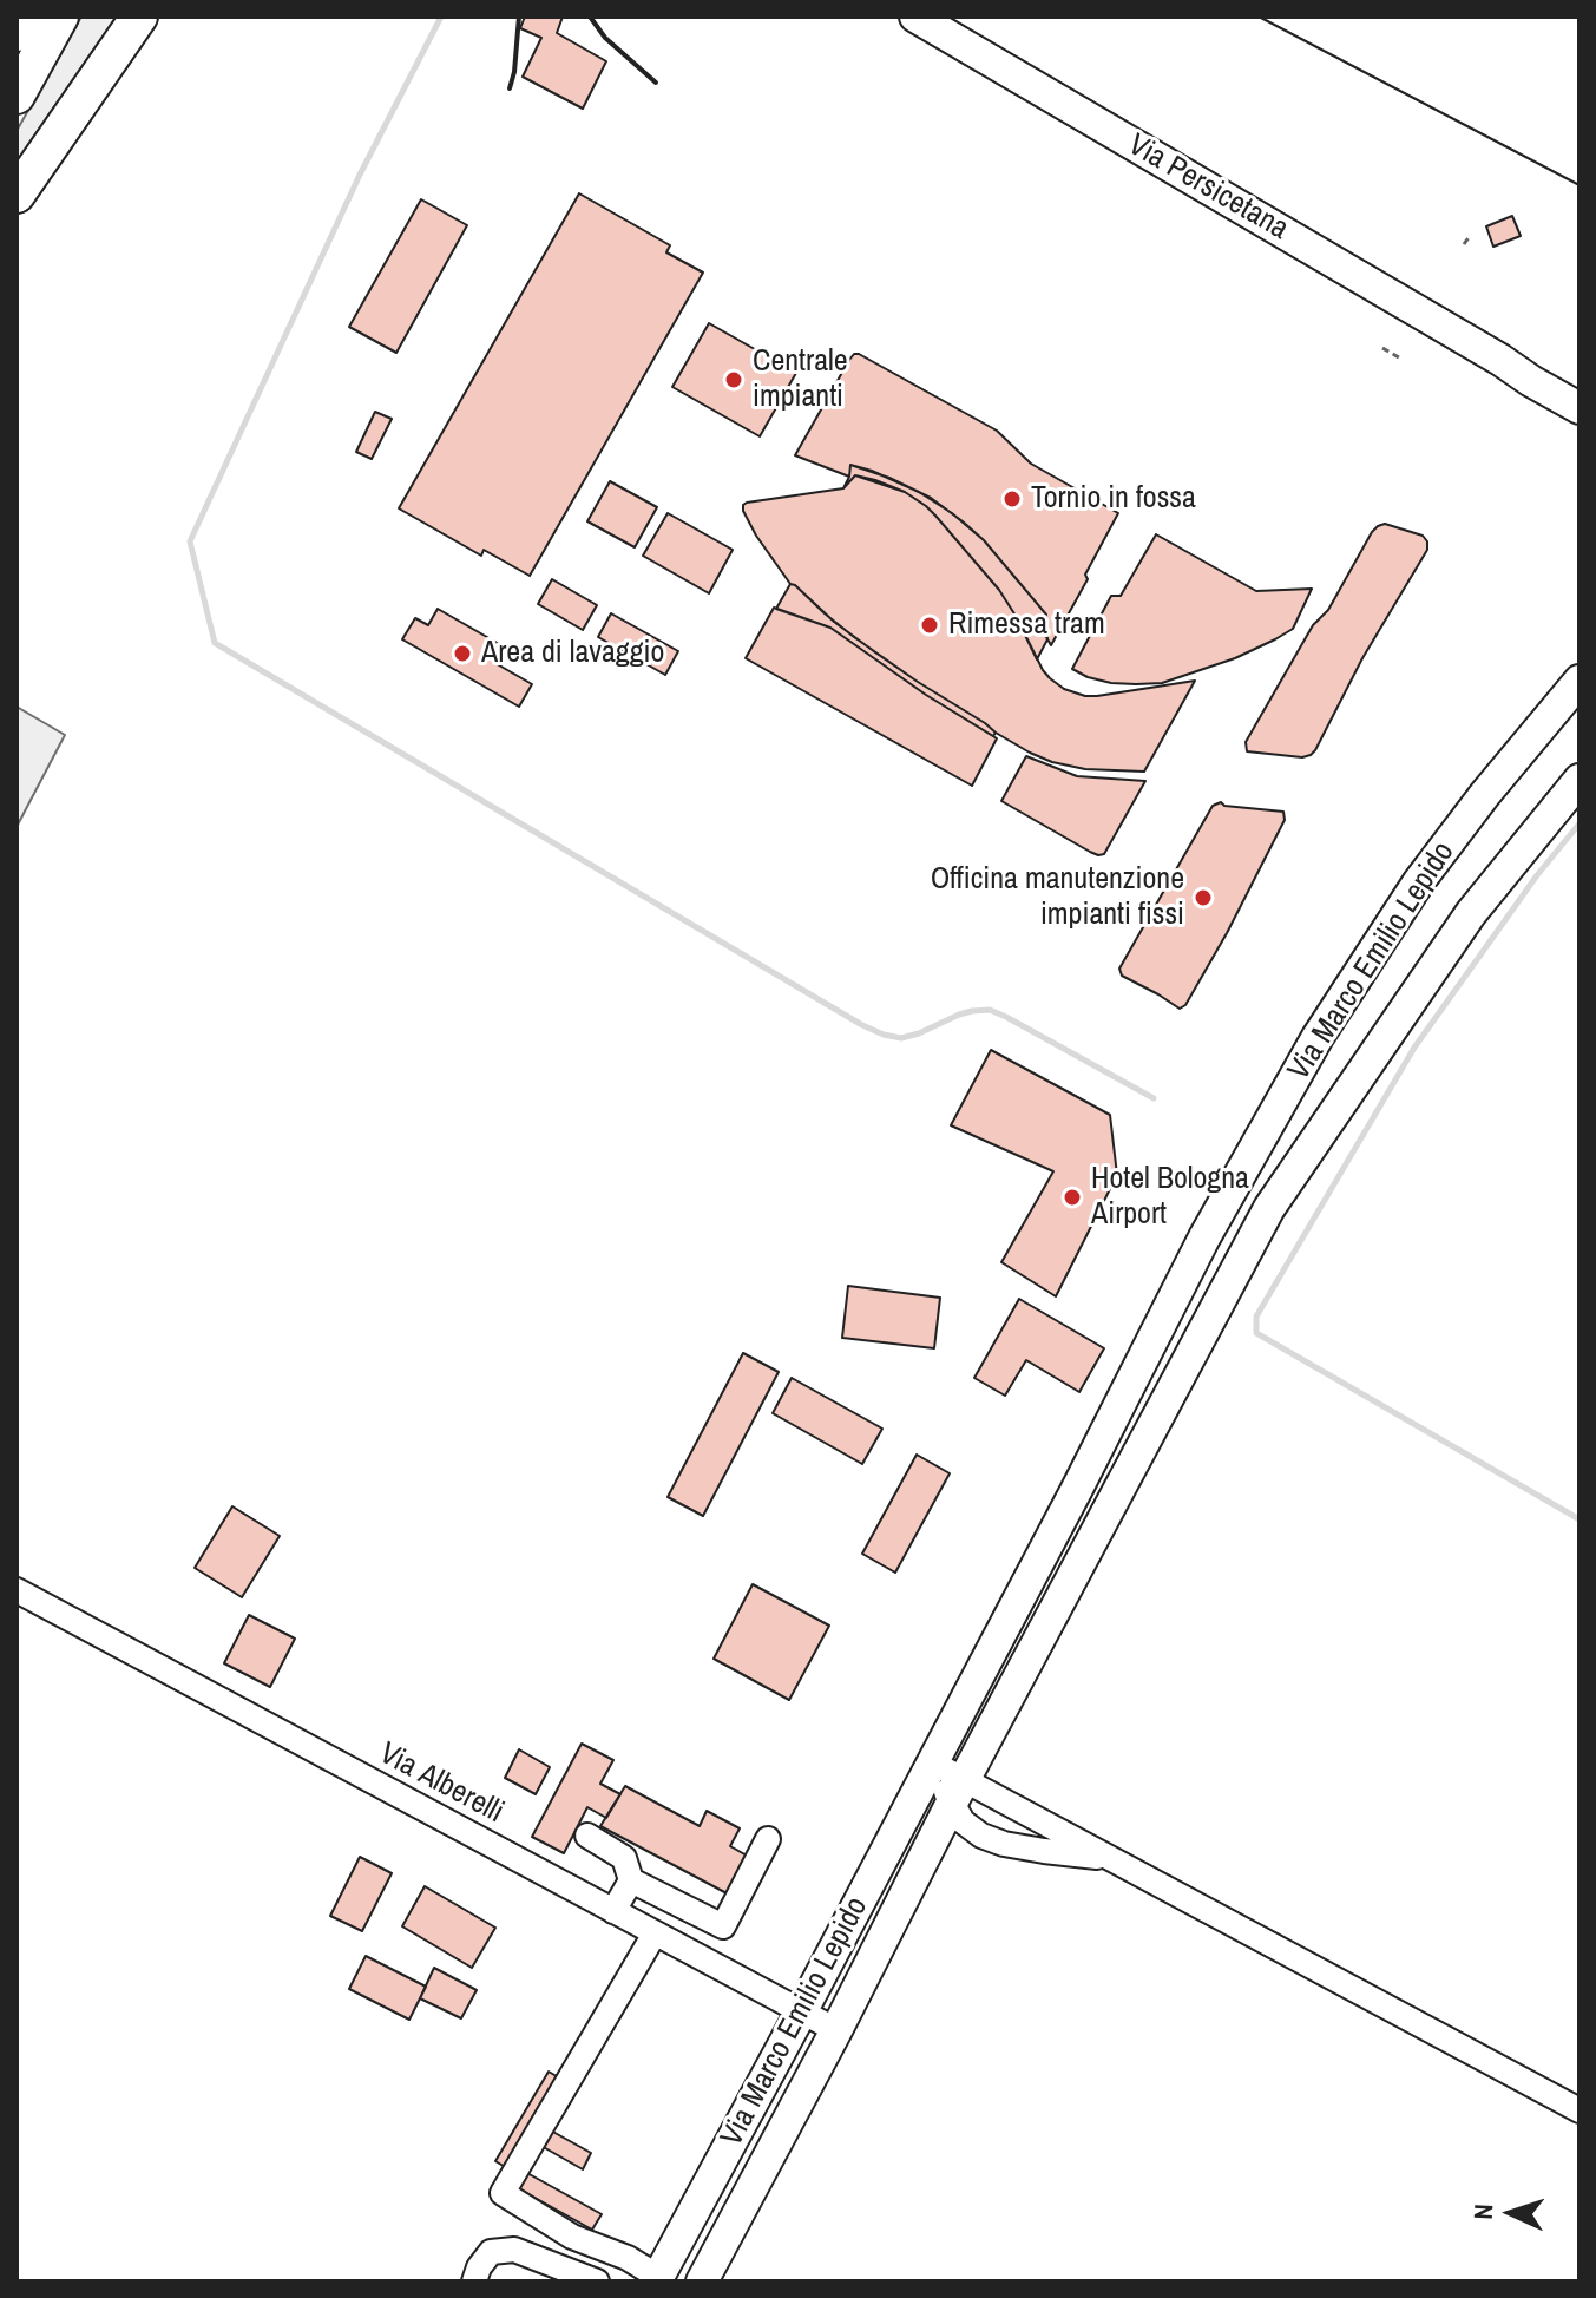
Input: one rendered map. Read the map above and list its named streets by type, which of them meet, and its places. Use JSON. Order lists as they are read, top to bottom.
{
  "streets": {
    "main road": ["Via Persicetana", "Via Marco Emilio Lepido"],
    "street": ["Via Alberelli"]
  },
  "crossings": [
    ["Via Marco Emilio Lepido", "Via Alberelli"]
  ],
  "places": [
    "Centrale impianti",
    "Tornio in fossa",
    "Rimessa tram",
    "Area di lavaggio",
    "Officina manutenzione impianti fissi",
    "Hotel Bologna Airport"
  ],
  "north": "left"
}
